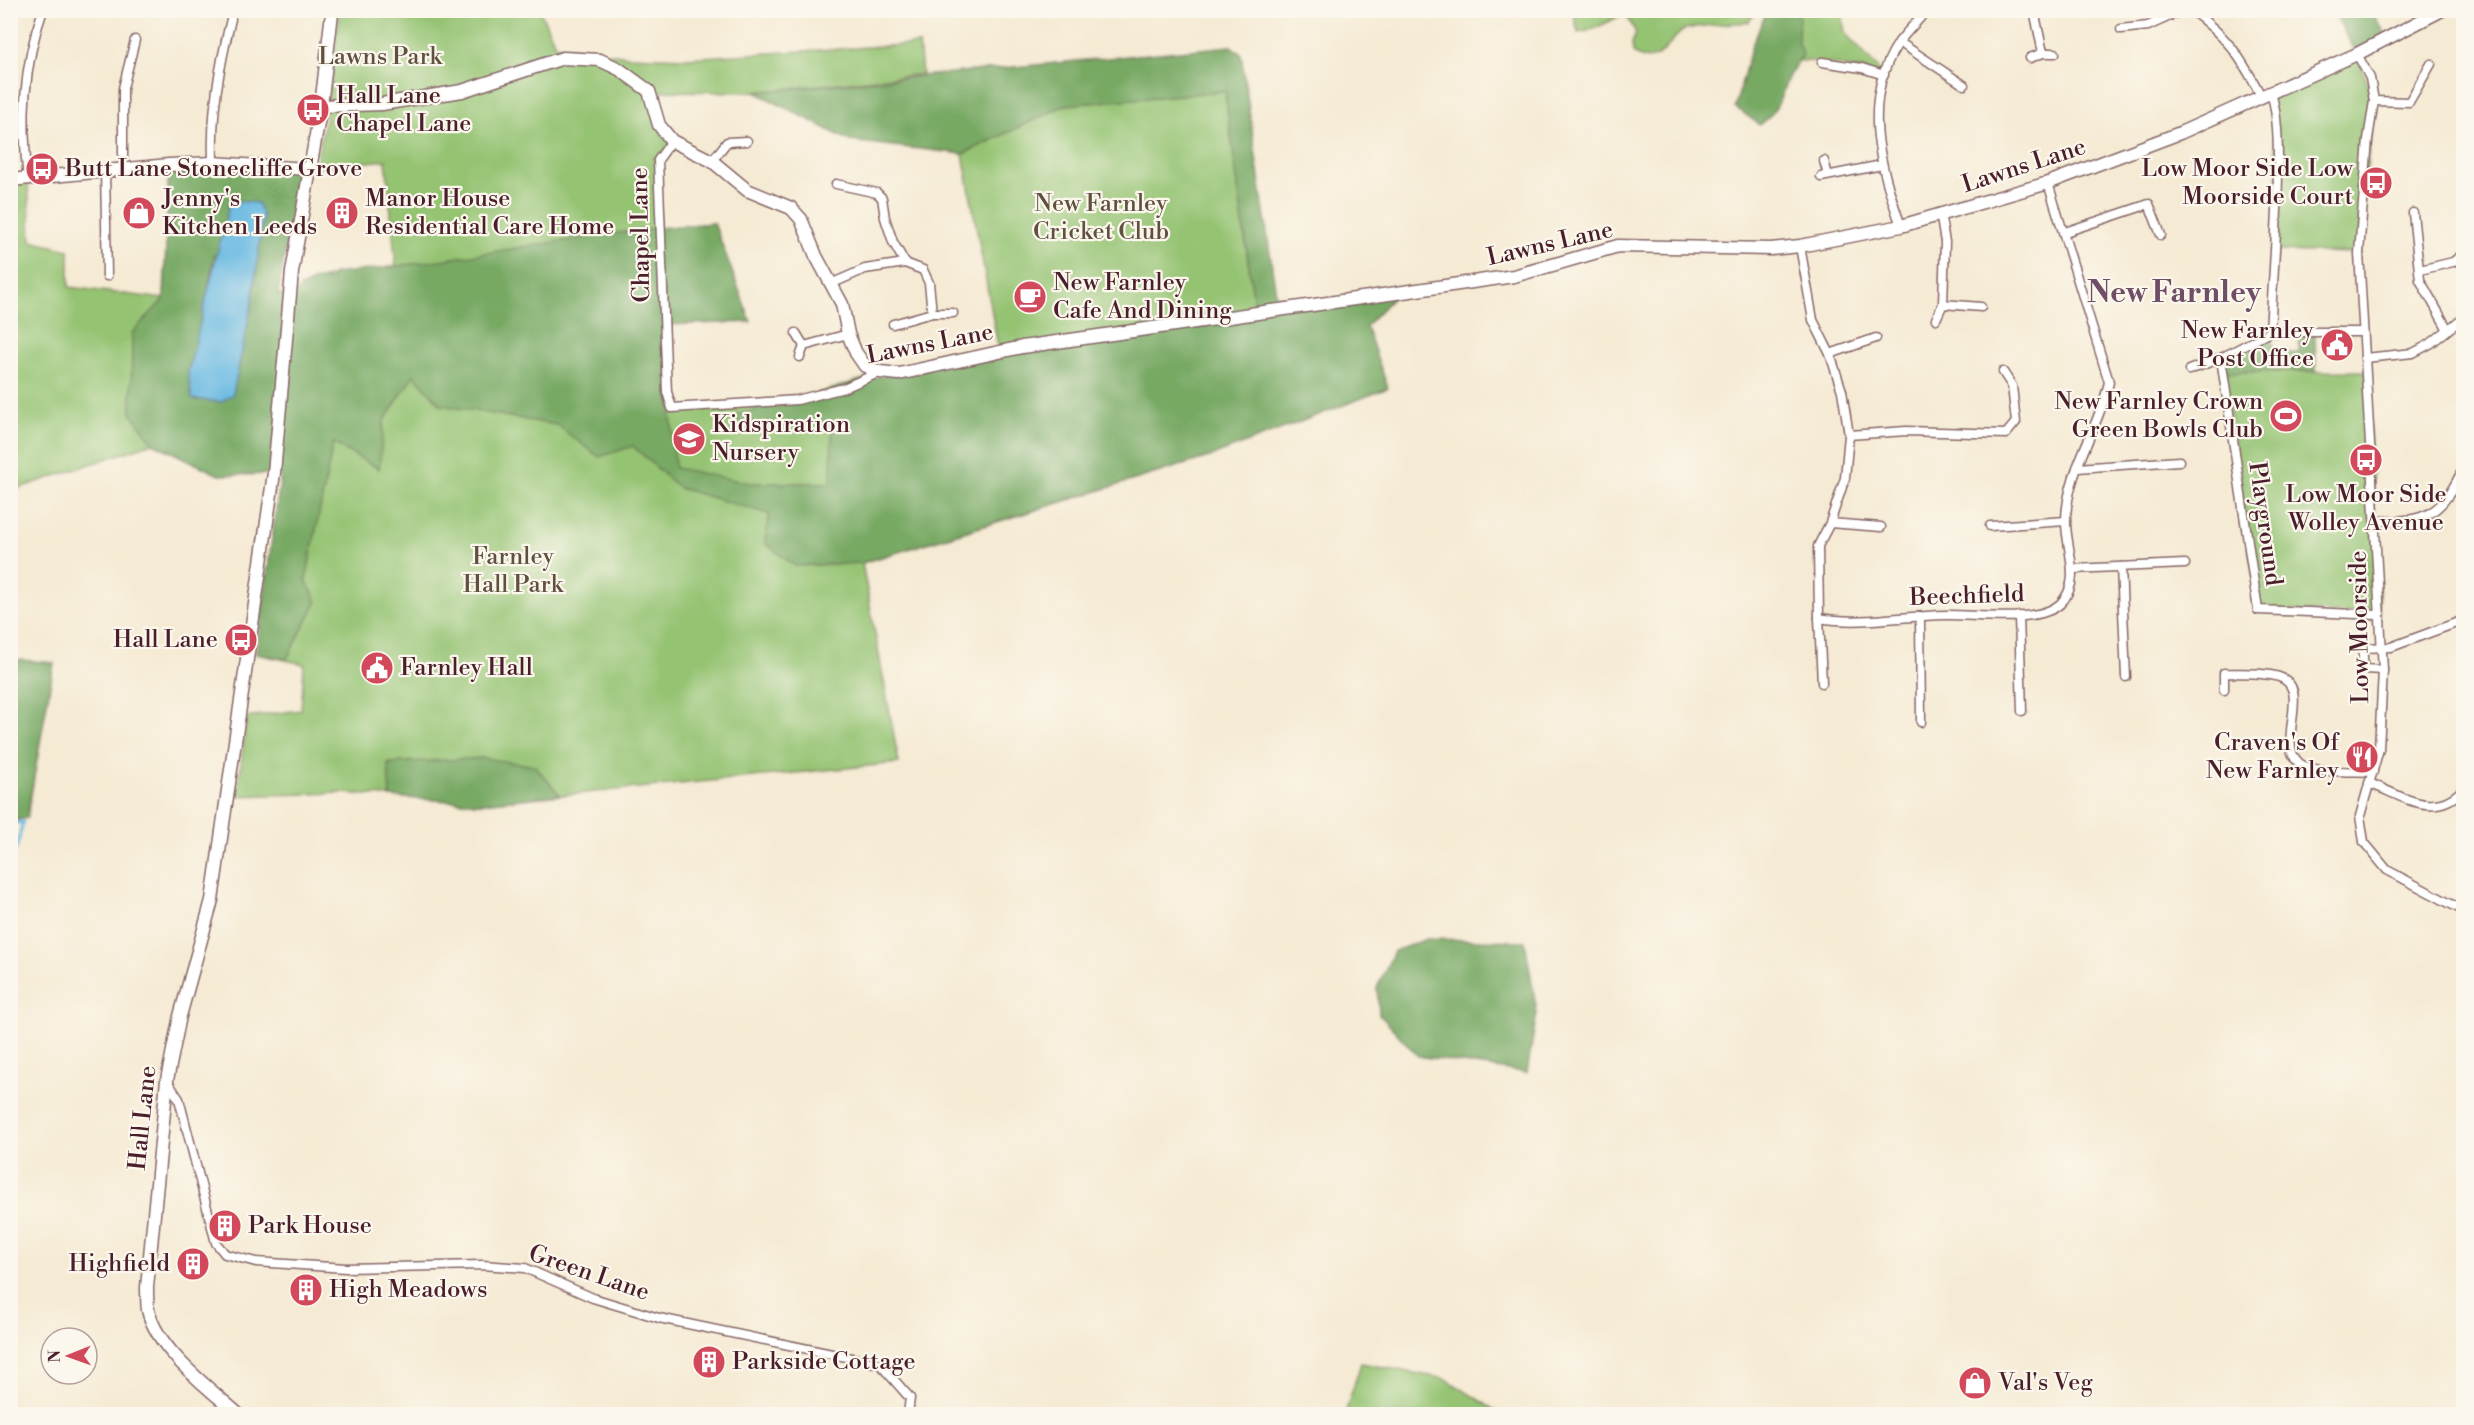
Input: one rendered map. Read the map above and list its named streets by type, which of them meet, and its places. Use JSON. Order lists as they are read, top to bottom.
{
  "streets": {
    "street": [
      "Lawns Lane",
      "Chapel Lane",
      "Playground",
      "Beechfield",
      "Low Moorside",
      "Hall Lane",
      "Green Lane"
    ]
  },
  "crossings": [
    ["Lawns Lane", "Chapel Lane"],
    ["Lawns Lane", "Beechfield"],
    ["Lawns Lane", "Low Moorside"],
    ["Chapel Lane", "Hall Lane"],
    ["Playground", "Low Moorside"],
    ["Hall Lane", "Green Lane"]
  ],
  "districts": ["New Farnley"],
  "parks": ["Lawns Park", "New Farnley Cricket Club", "Farnley Hall Park"],
  "places": {
    "bus stop": [
      "Hall Lane Chapel Lane",
      "Butt Lane Stonecliffe Grove",
      "Low Moor Side Low Moorside Court",
      "Low Moor Side Wolley Avenue",
      "Hall Lane"
    ],
    "shop": ["Jenny's Kitchen Leeds", "Val's Veg"],
    "building": [
      "Manor House Residential Care Home",
      "Park House",
      "Highfield",
      "High Meadows",
      "Parkside Cottage"
    ],
    "cafe": ["New Farnley Cafe And Dining"],
    "public building": ["New Farnley Post Office", "Farnley Hall"],
    "sports": ["New Farnley Crown Green Bowls Club"],
    "school or university": ["Kidspiration Nursery"],
    "restaurant": ["Craven's Of New Farnley"]
  },
  "north": "left"
}
